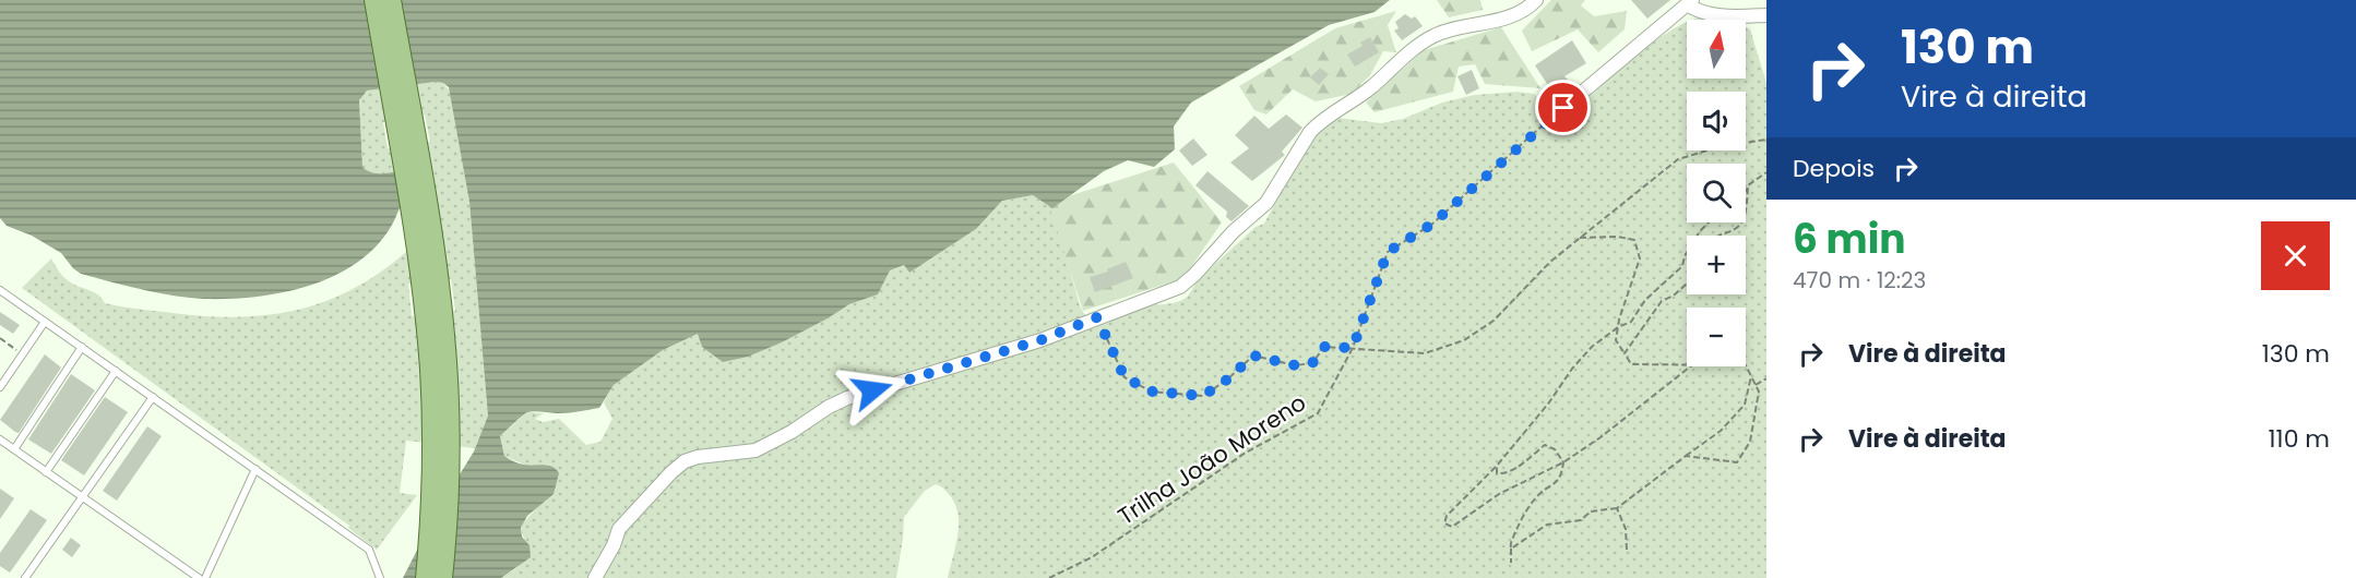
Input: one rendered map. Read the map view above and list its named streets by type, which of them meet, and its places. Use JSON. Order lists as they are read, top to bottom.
{
  "streets": {
    "path": ["Trilha João Moreno"]
  },
  "north": "top",
  "page": {
    "turn": ["130 m", "Vire à direita"],
    "map_buttons": ["+", "−"],
    "then": "Depois",
    "heading": ["6 min", "470 m · 12:23"],
    "list": [
      {
        "name": "Vire à direita",
        "value": "130 m"
      },
      {
        "name": "Vire à direita",
        "value": "110 m"
      }
    ]
  }
}
